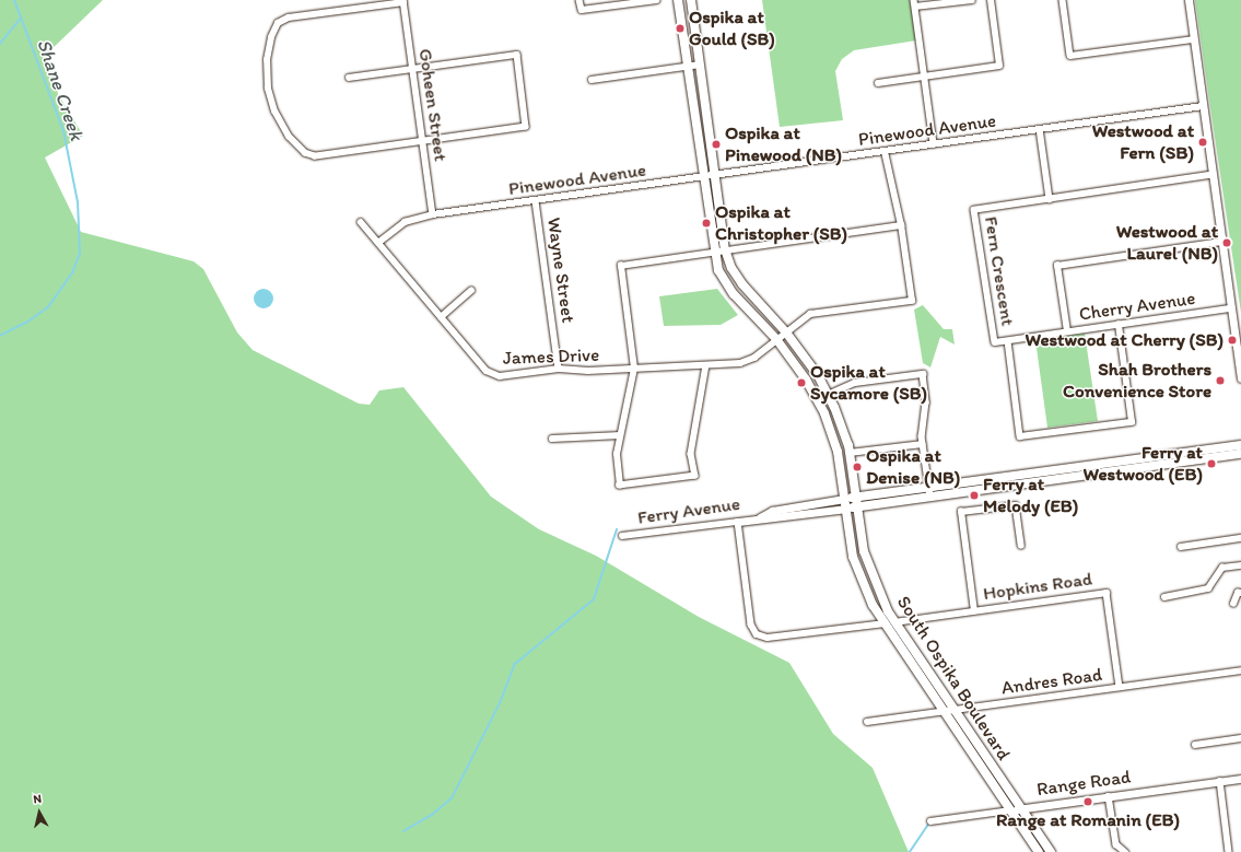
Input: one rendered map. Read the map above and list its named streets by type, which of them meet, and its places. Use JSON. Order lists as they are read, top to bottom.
{
  "streets": {
    "main road": ["Ferry Avenue", "South Ospika Boulevard"],
    "street": [
      "Goheen Street",
      "Pinewood Avenue",
      "Wayne Street",
      "Fern Crescent",
      "Cherry Avenue",
      "James Drive",
      "Hopkins Road",
      "Andres Road",
      "Range Road"
    ]
  },
  "crossings": [
    ["Goheen Street", "Pinewood Avenue"],
    ["Pinewood Avenue", "Wayne Street"],
    ["Pinewood Avenue", "James Drive"],
    ["Pinewood Avenue", "South Ospika Boulevard"],
    ["Wayne Street", "James Drive"],
    ["Fern Crescent", "Cherry Avenue"],
    ["James Drive", "South Ospika Boulevard"],
    ["Ferry Avenue", "South Ospika Boulevard"],
    ["Hopkins Road", "South Ospika Boulevard"],
    ["Hopkins Road", "Andres Road"],
    ["South Ospika Boulevard", "Andres Road"],
    ["South Ospika Boulevard", "Range Road"]
  ],
  "water": ["Shane Creek"],
  "places": [
    "Ospika at Gould (SB)",
    "Westwood at Fern (SB)",
    "Ospika at Pinewood (NB)",
    "Ospika at Christopher (SB)",
    "Westwood at Laurel (NB)",
    "Westwood at Cherry (SB)",
    "Shah Brothers Convenience Store",
    "Ospika at Sycamore (SB)",
    "Ferry at Westwood (EB)",
    "Ospika at Denise (NB)",
    "Ferry at Melody (EB)",
    "Range at Romanin (EB)"
  ],
  "north": "top"
}
